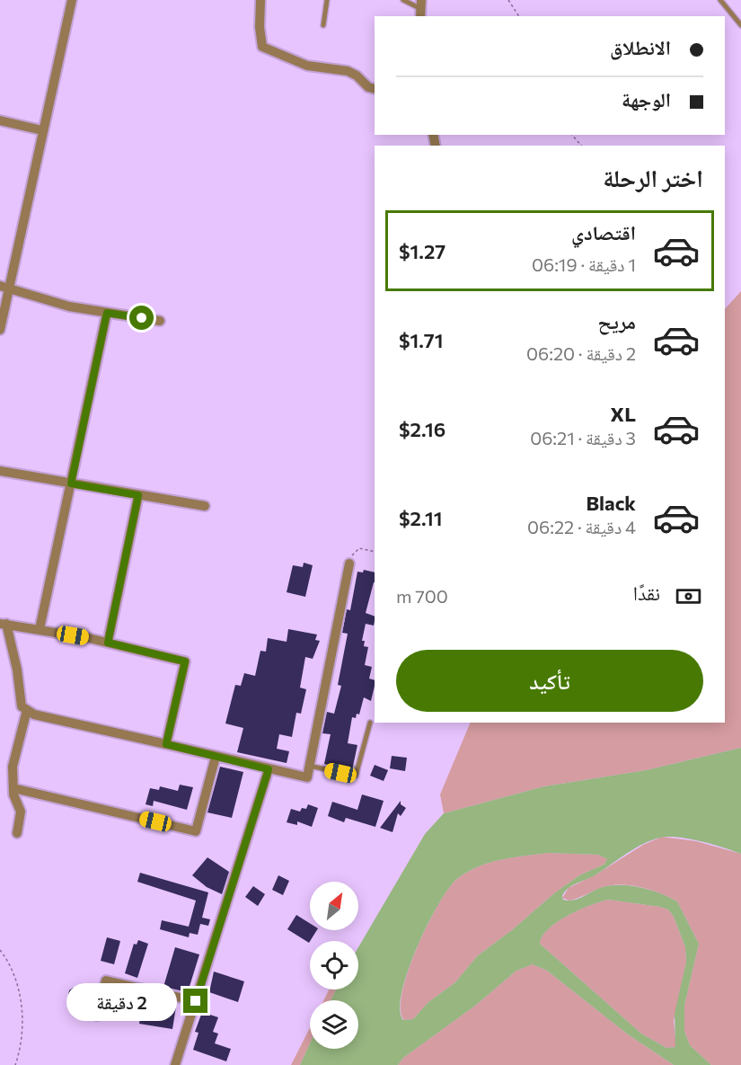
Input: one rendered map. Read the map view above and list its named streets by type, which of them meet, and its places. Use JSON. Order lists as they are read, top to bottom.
{
  "north": "top right",
  "page": {
    "banner": ["الانطلاق", "الوجهة"],
    "heading": "اختر الرحلة",
    "list": [
      {
        "name": "اقتصادي",
        "note": "1 دقيقة · 06:19",
        "value": "$1.27"
      },
      {
        "name": "مريح",
        "note": "2 دقيقة · 06:20",
        "value": "$1.71"
      },
      {
        "name": "XL",
        "note": "3 دقيقة · 06:21",
        "value": "$2.16"
      },
      {
        "name": "Black",
        "note": "4 دقيقة · 06:22",
        "value": "$2.11"
      }
    ],
    "pay": ["نقدًا", "700 m"],
    "buttons": "تأكيد",
    "bubble": "2 دقيقة"
  }
}
